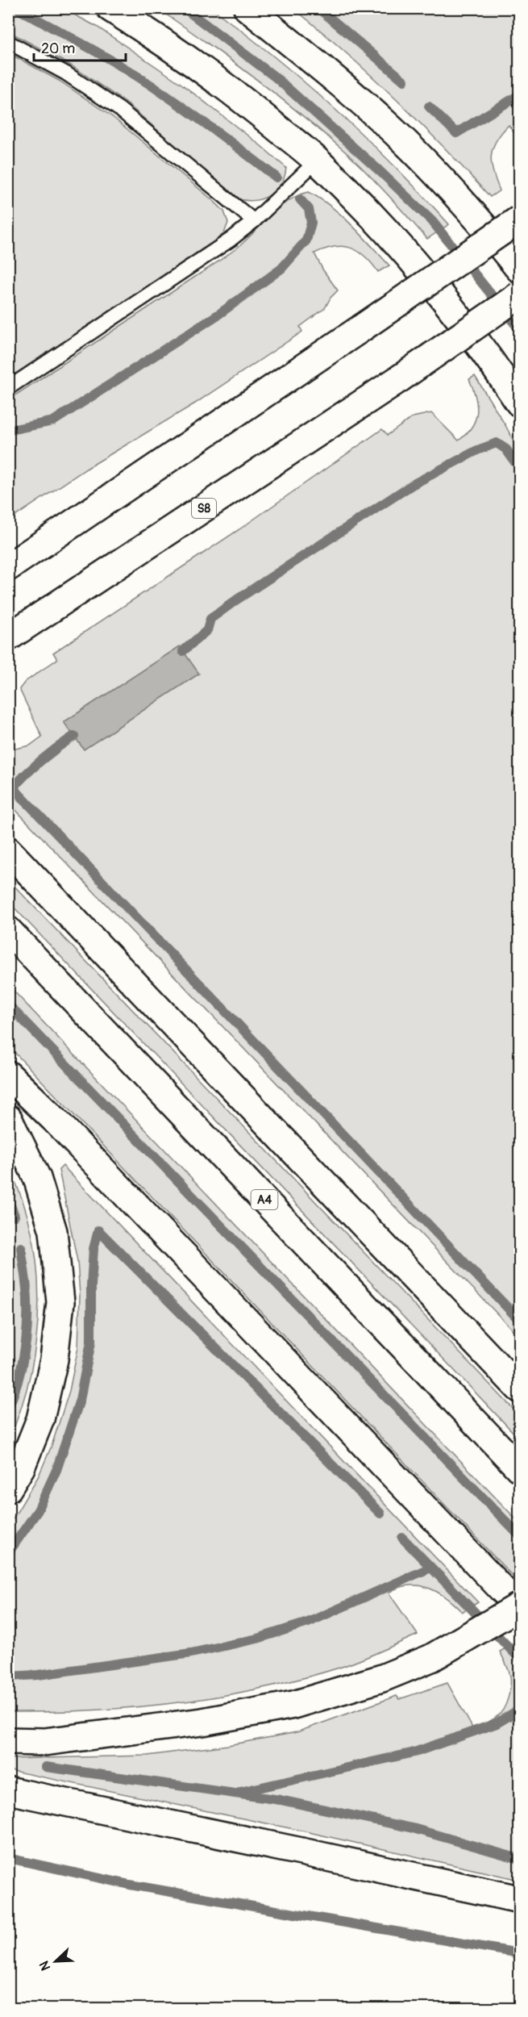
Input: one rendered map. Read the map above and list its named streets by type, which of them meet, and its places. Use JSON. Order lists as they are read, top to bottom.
{
  "streets": {
    "highway": ["S8", "A4"]
  },
  "scale_bar": "20 m",
  "north": "bottom left"
}
